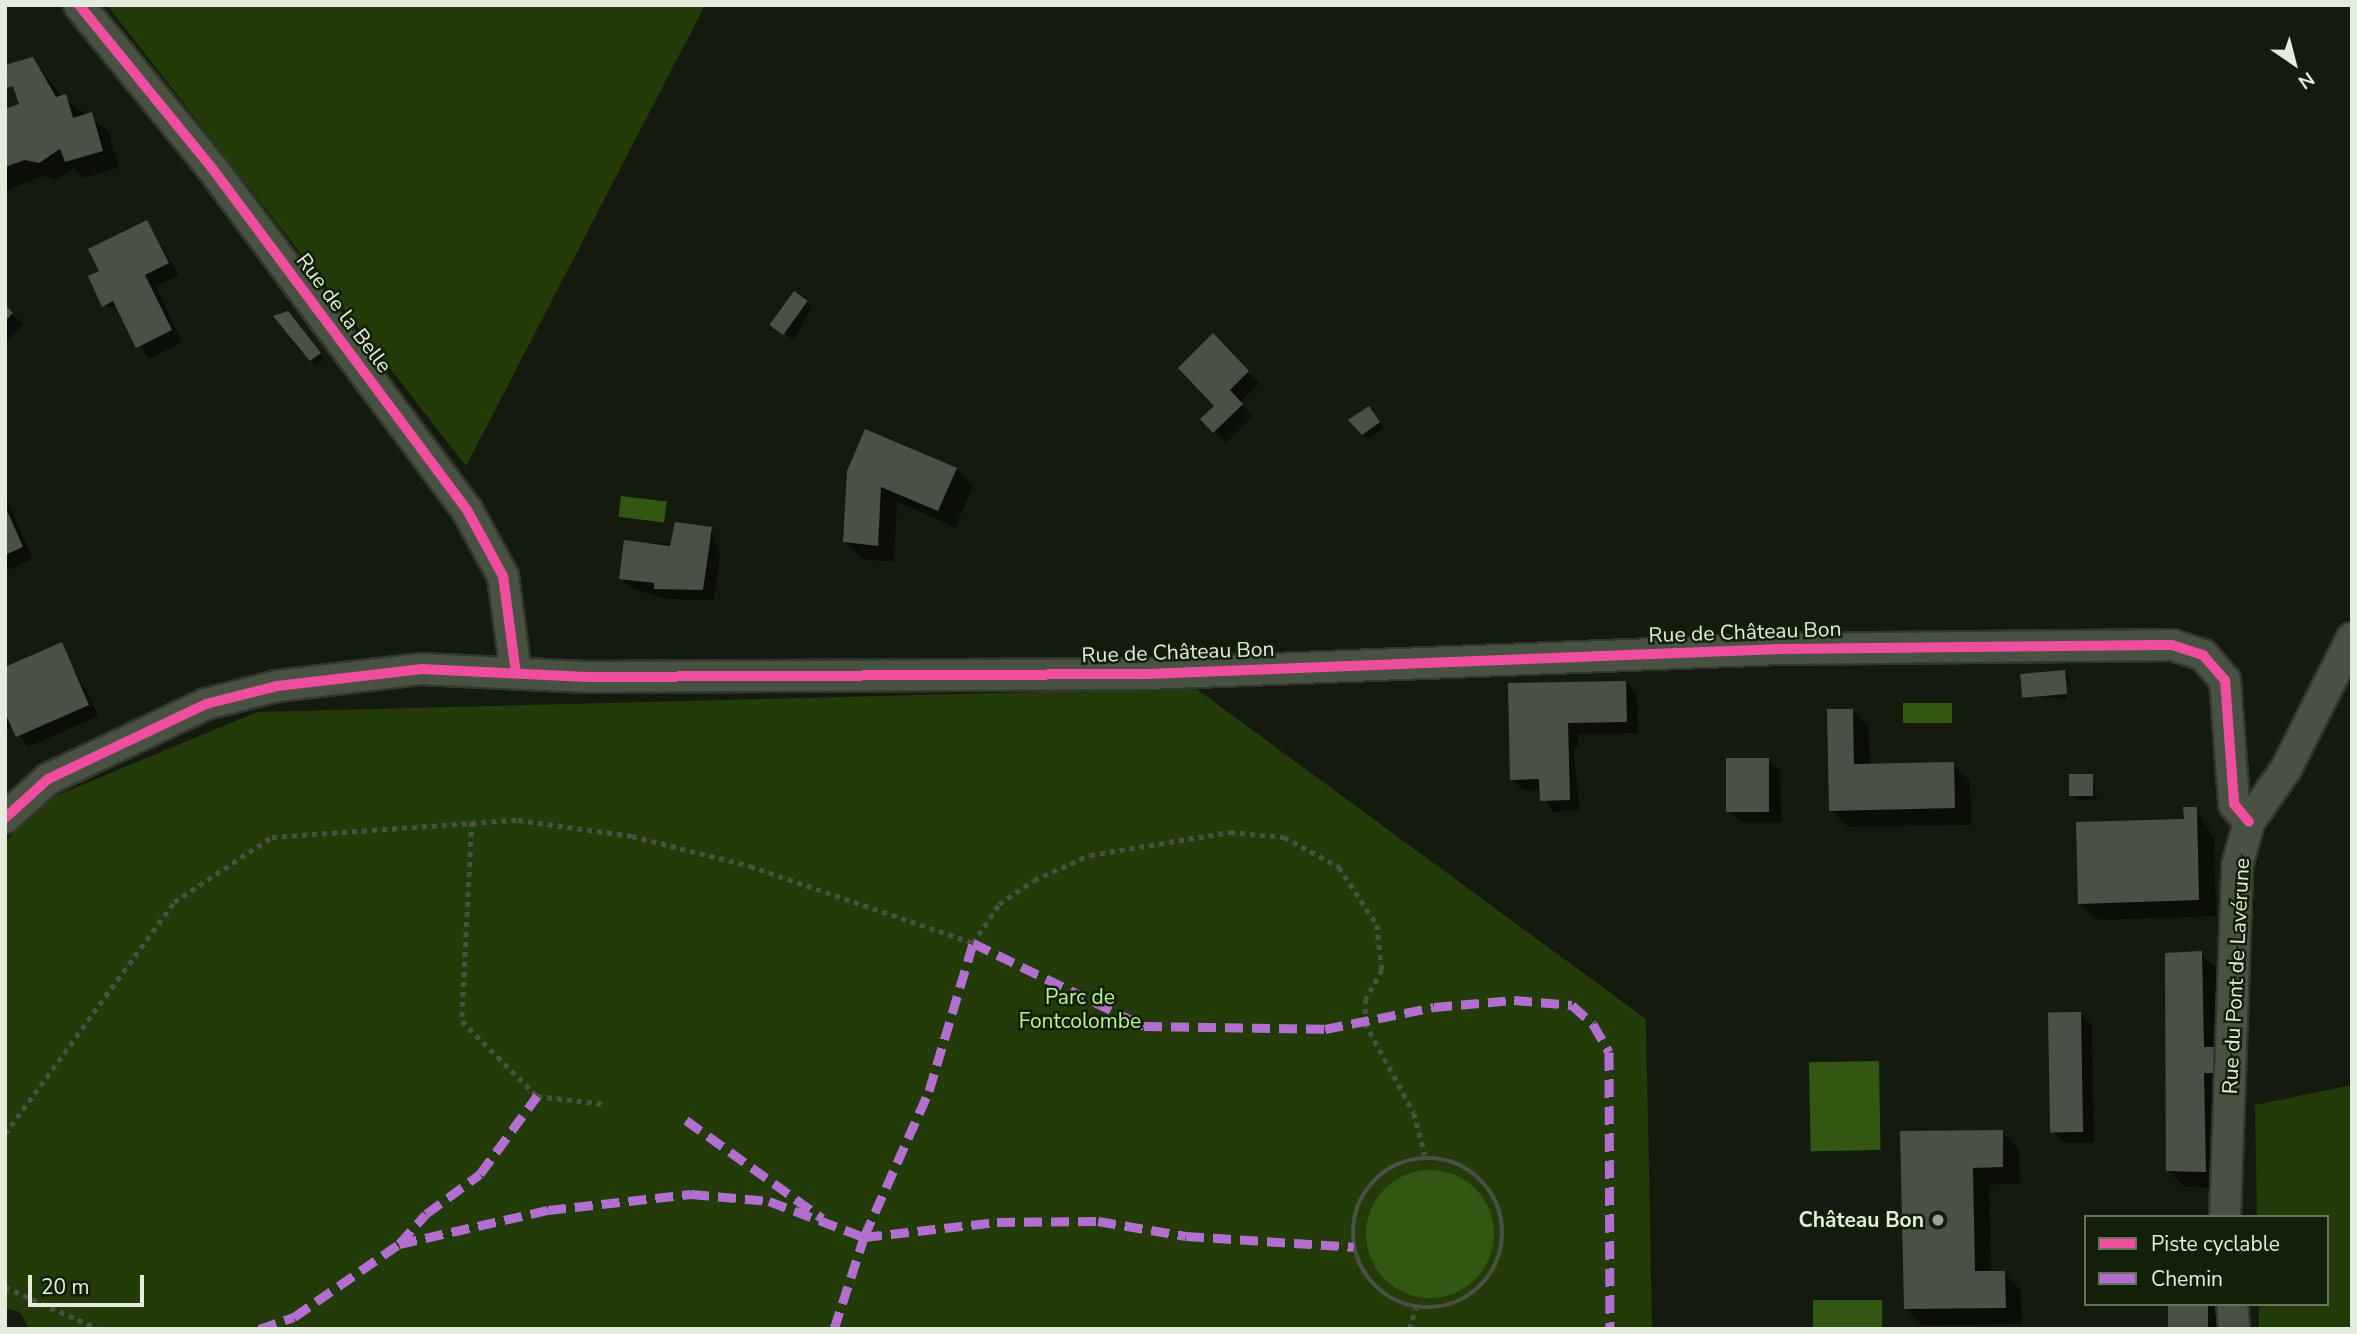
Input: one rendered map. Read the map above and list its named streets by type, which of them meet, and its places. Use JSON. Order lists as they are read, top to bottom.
{
  "streets": {
    "street": ["Rue de la Belle", "Rue de Château Bon", "Rue du Pont de Lavérune"]
  },
  "crossings": [
    ["Rue de la Belle", "Rue de Château Bon"],
    ["Rue de Château Bon", "Rue du Pont de Lavérune"]
  ],
  "parks": ["Parc de Fontcolombe"],
  "places": ["Château Bon"],
  "legend": ["Piste cyclable", "Chemin"],
  "scale_bar": "20 m",
  "north": "bottom right"
}
